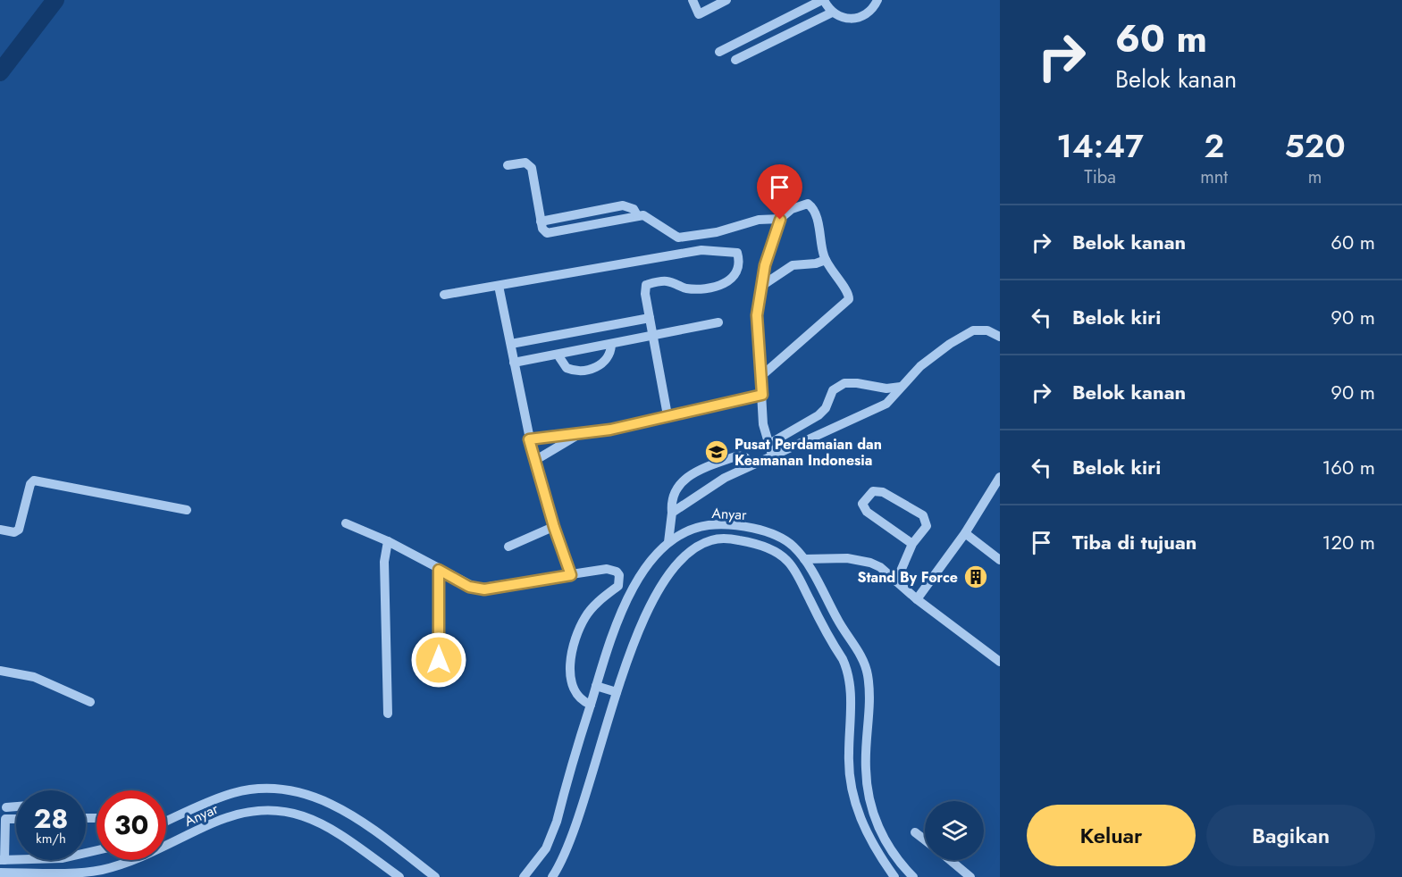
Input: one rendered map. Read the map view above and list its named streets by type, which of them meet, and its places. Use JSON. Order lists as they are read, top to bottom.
{
  "streets": {
    "street": ["Anyar"]
  },
  "places": {
    "school or university": ["Pusat Perdamaian dan Keamanan Indonesia"],
    "building": ["Stand By Force"]
  },
  "page": {
    "turn": ["60 m", "Belok kanan"],
    "eta": [
      "14:47",
      "Tiba",
      "2",
      "mnt",
      "520",
      "m"
    ],
    "list": [
      {
        "name": "Belok kanan",
        "value": "60 m"
      },
      {
        "name": "Belok kiri",
        "value": "90 m"
      },
      {
        "name": "Belok kanan",
        "value": "90 m"
      },
      {
        "name": "Belok kiri",
        "value": "160 m"
      },
      {
        "name": "Tiba di tujuan",
        "value": "120 m"
      }
    ],
    "speed": "28 km/h",
    "limit": "30",
    "buttons": ["Keluar", "Bagikan"]
  }
}
